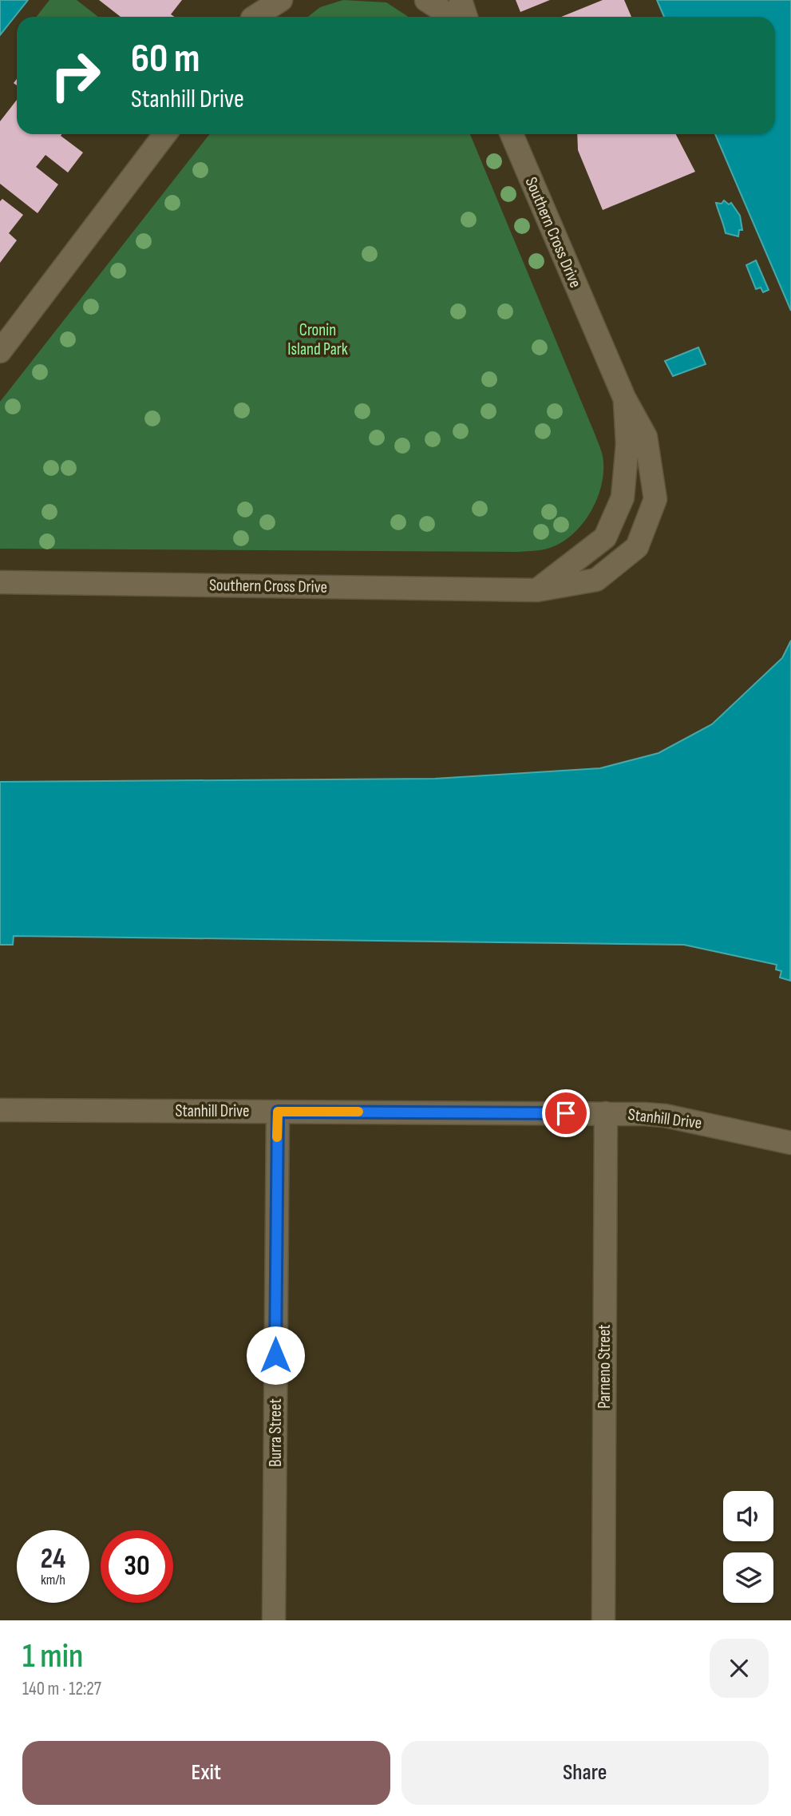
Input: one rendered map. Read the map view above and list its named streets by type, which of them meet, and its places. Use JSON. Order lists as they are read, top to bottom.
{
  "streets": {
    "street": [
      "Southern Cross Drive",
      "Stanhill Drive",
      "Parneno Street",
      "Burra Street"
    ]
  },
  "crossings": [
    ["Stanhill Drive", "Parneno Street"],
    ["Stanhill Drive", "Burra Street"]
  ],
  "parks": ["Cronin Island Park"],
  "page": {
    "turn": ["60 m", "Stanhill Drive"],
    "speed": "24 km/h",
    "limit": "30",
    "heading": ["1 min", "140 m · 12:27"],
    "buttons": ["Exit", "Share"]
  }
}
